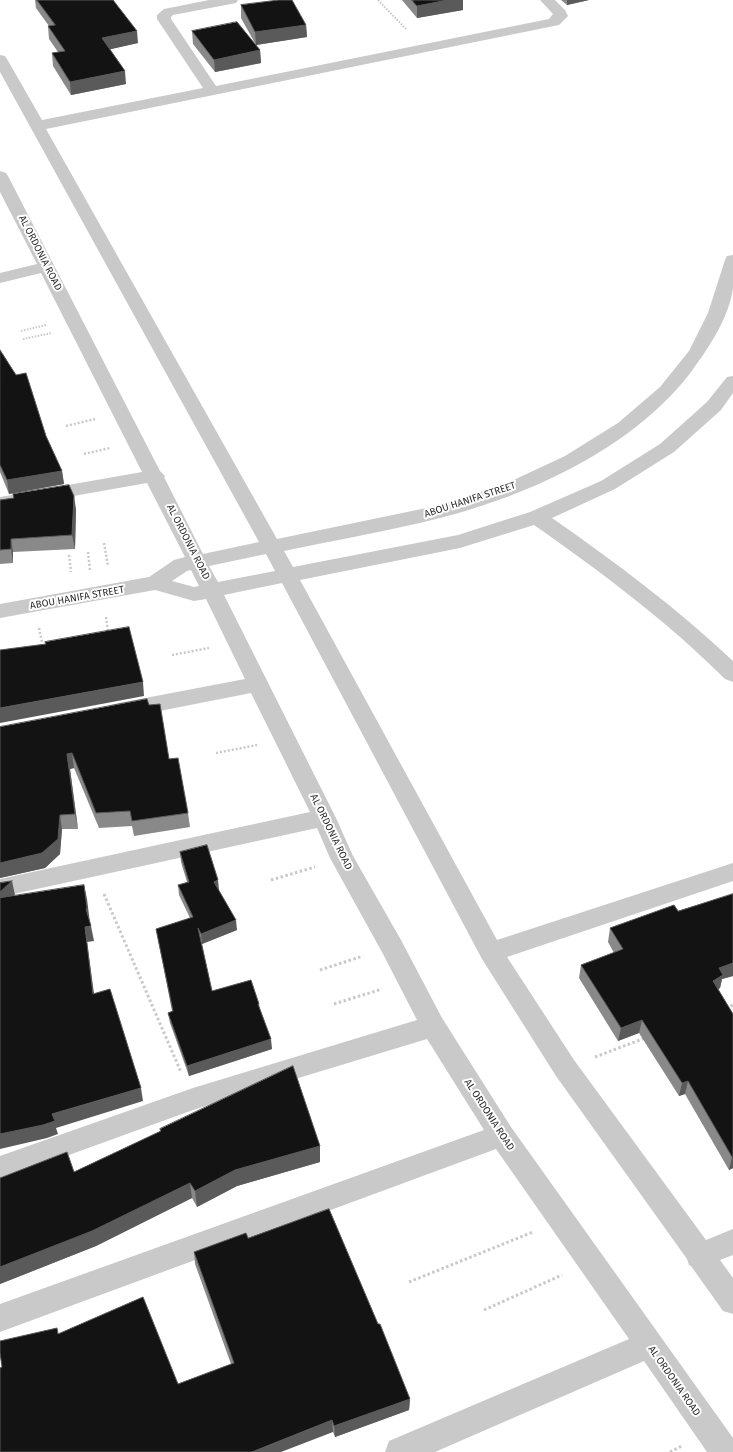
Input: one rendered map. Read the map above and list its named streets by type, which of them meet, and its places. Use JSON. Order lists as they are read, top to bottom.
{
  "streets": {
    "street": ["AL ORDONIA ROAD", "ABOU HANIFA STREET"]
  },
  "crossings": [
    ["AL ORDONIA ROAD", "ABOU HANIFA STREET"]
  ]
}
